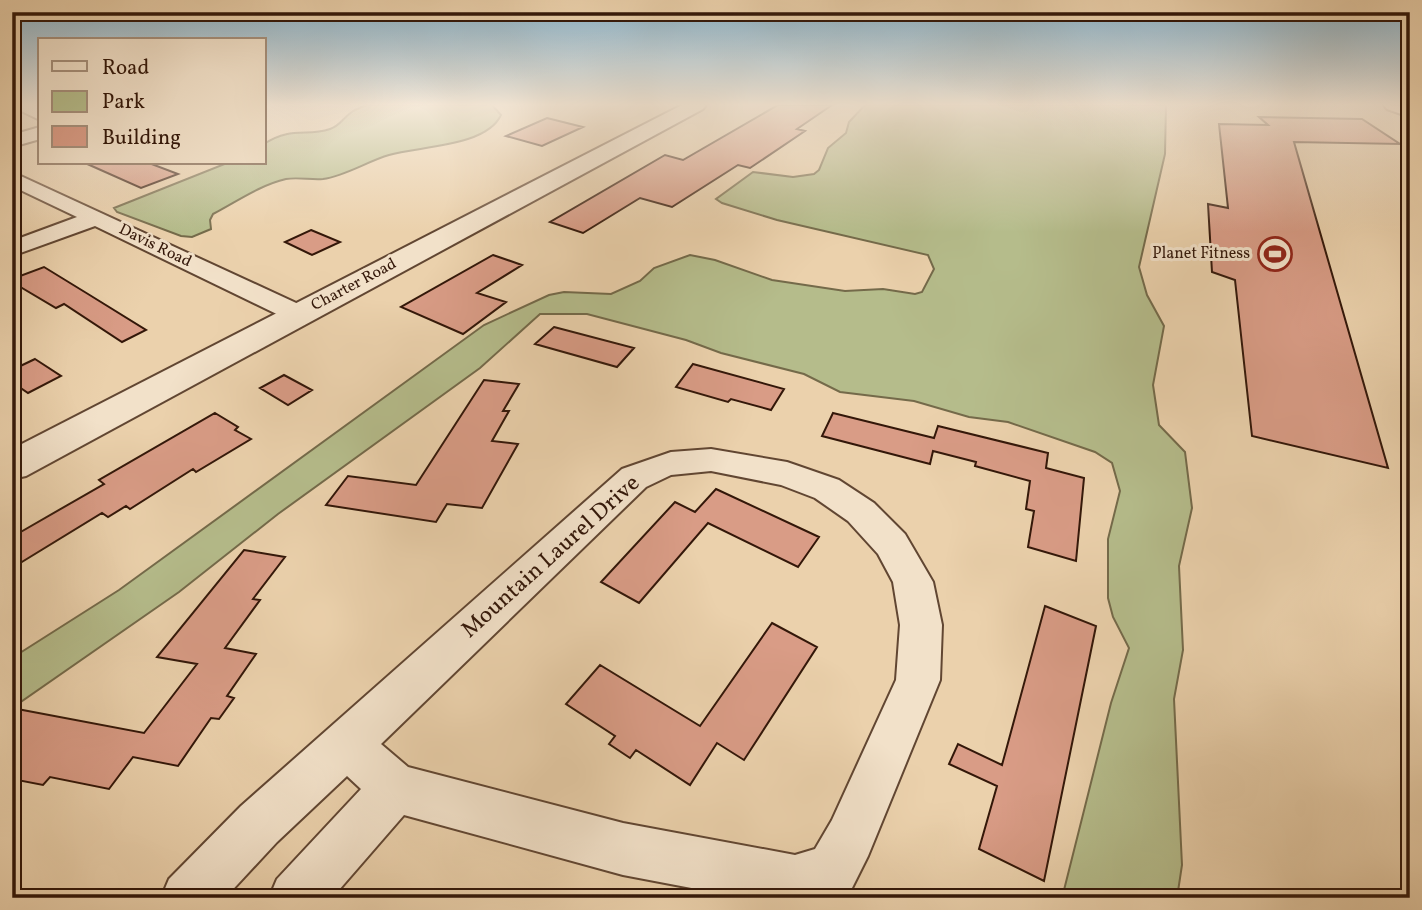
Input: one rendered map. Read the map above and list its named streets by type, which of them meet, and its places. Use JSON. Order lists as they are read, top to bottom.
{
  "streets": {
    "street": ["Davis Road", "Charter Road", "Mountain Laurel Drive"]
  },
  "crossings": [
    ["Davis Road", "Charter Road"]
  ],
  "places": {
    "sports": ["Planet Fitness"]
  },
  "legend": ["Road", "Park", "Building"]
}
